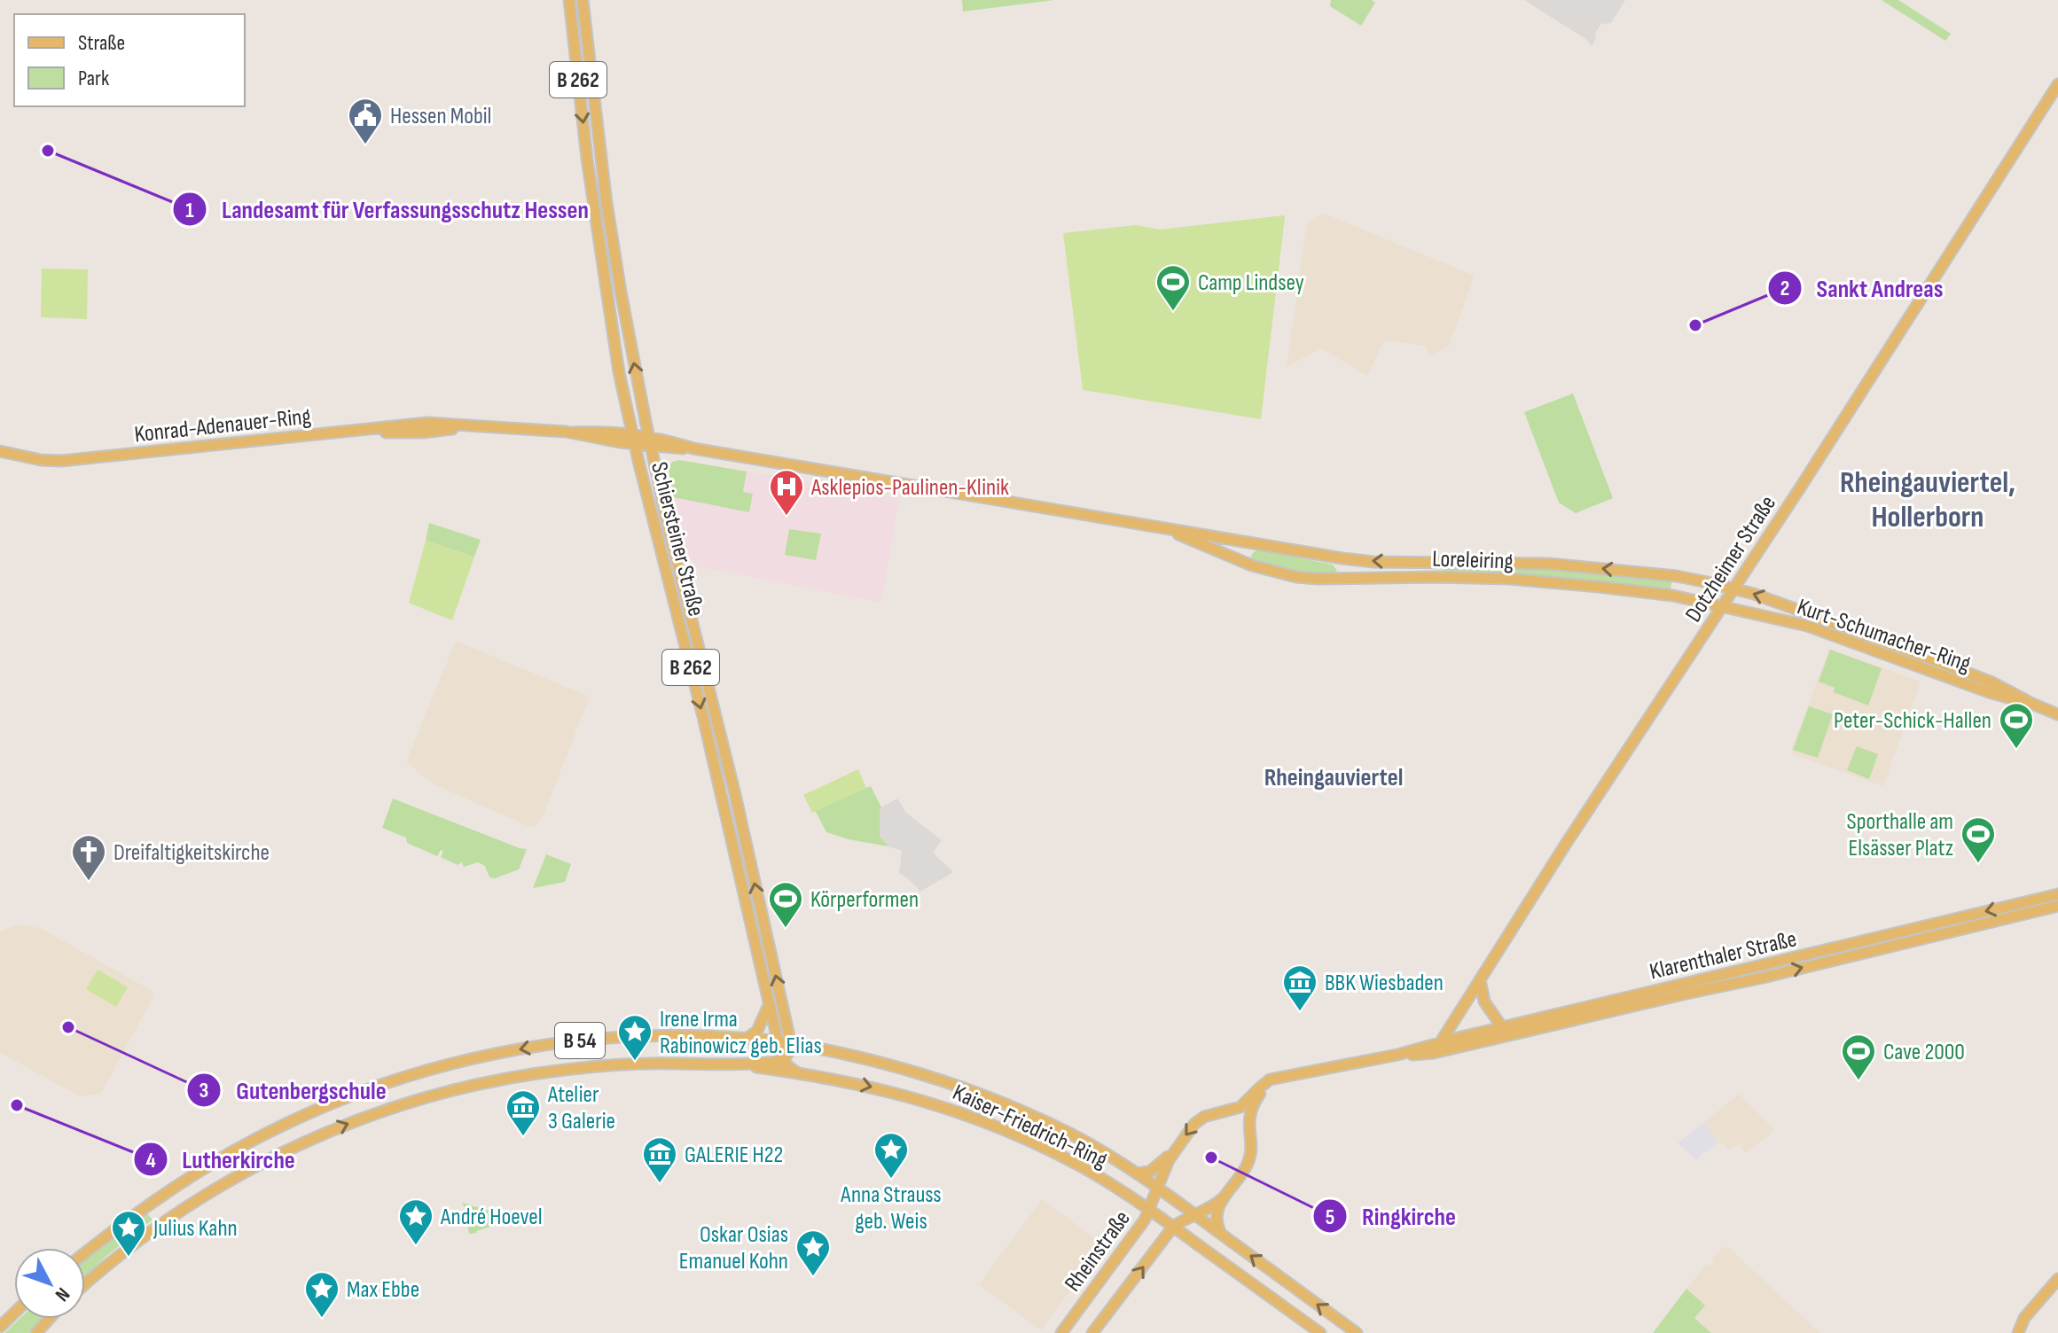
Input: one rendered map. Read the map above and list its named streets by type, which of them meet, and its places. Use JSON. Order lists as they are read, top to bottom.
{
  "streets": {
    "main road": [
      "B 262",
      "Konrad-Adenauer-Ring",
      "Schiersteiner Straße",
      "Dotzheimer Straße",
      "Loreleiring",
      "Kurt-Schumacher-Ring",
      "Klarenthaler Straße",
      "B 54",
      "Kaiser-Friedrich-Ring",
      "Rheinstraße"
    ]
  },
  "crossings": [
    ["Konrad-Adenauer-Ring", "Schiersteiner Straße"],
    ["Konrad-Adenauer-Ring", "Loreleiring"],
    ["Schiersteiner Straße", "Kaiser-Friedrich-Ring"],
    ["Dotzheimer Straße", "Loreleiring"],
    ["Dotzheimer Straße", "Kurt-Schumacher-Ring"],
    ["Dotzheimer Straße", "Klarenthaler Straße"],
    ["Loreleiring", "Kurt-Schumacher-Ring"],
    ["Kaiser-Friedrich-Ring", "Rheinstraße"]
  ],
  "districts": ["Rheingauviertel, Hollerborn", "Rheingauviertel"],
  "places": {
    "public building": ["Hessen Mobil"],
    "other": [
      "Landesamt für Verfassungsschutz Hessen",
      "Sankt Andreas",
      "Gutenbergschule",
      "Lutherkirche",
      "Ringkirche"
    ],
    "sports": [
      "Camp Lindsey",
      "Peter-Schick-Hallen",
      "Sporthalle am Elsässer Platz",
      "Körperformen",
      "Cave 2000"
    ],
    "hospital": ["Asklepios-Paulinen-Klinik"],
    "church": ["Dreifaltigkeitskirche"],
    "museum": ["BBK Wiesbaden", "Atelier 3 Galerie", "GALERIE H22"],
    "place": [
      "Irene Irma Rabinowicz geb. Elias",
      "Anna Strauss geb. Weis",
      "André Hoevel",
      "Julius Kahn",
      "Oskar Osias Emanuel Kohn",
      "Max Ebbe"
    ]
  },
  "legend": ["Straße", "Park"],
  "north": "bottom right"
}
